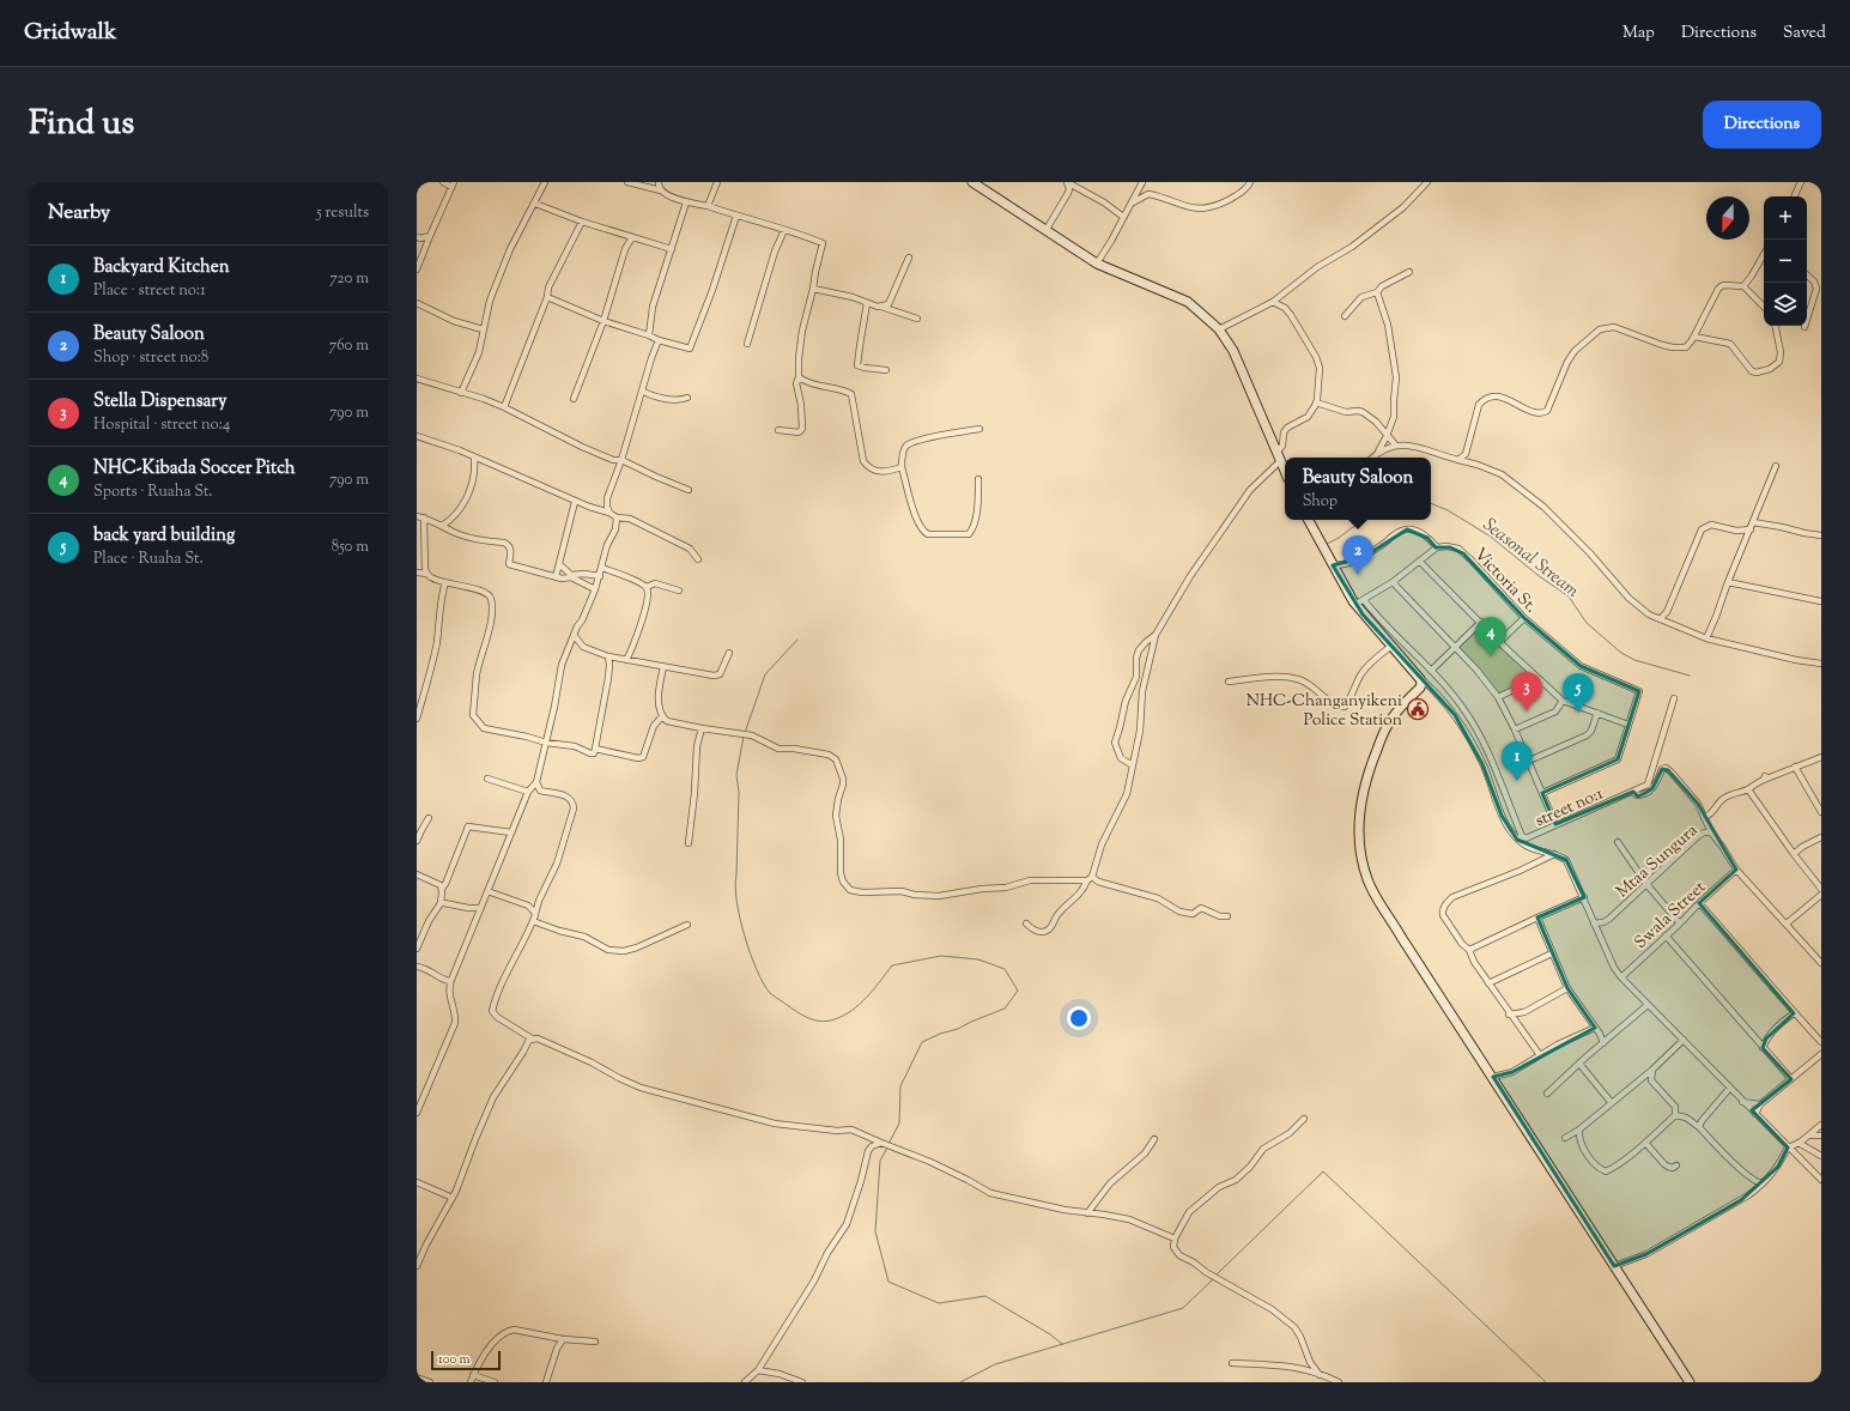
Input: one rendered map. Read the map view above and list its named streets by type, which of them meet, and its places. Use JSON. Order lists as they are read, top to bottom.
{
  "streets": {
    "street": [
      "Victoria St.",
      "street no:1",
      "Mtaa Sungura",
      "Swala Street"
    ]
  },
  "crossings": [
    ["Mtaa Sungura", "Swala Street"]
  ],
  "water": ["Seasonal Stream"],
  "places": {
    "public building": ["NHC-Changanyikeni Police Station"]
  },
  "scale_bar": "100 m",
  "north": "bottom",
  "page": {
    "header": "Gridwalk",
    "nav": ["Map", "Directions", "Saved"],
    "title": "Find us",
    "buttons": "Directions",
    "heading": ["Nearby", "5 results"],
    "map_buttons": ["+", "−"],
    "list": [
      {
        "mark": "1",
        "name": "Backyard Kitchen",
        "note": "Place · street no:1",
        "value": "720 m"
      },
      {
        "mark": "2",
        "name": "Beauty Saloon",
        "note": "Shop · street no:8",
        "value": "760 m"
      },
      {
        "mark": "3",
        "name": "Stella Dispensary",
        "note": "Hospital · street no:4",
        "value": "790 m"
      },
      {
        "mark": "4",
        "name": "NHC-Kibada Soccer Pitch",
        "note": "Sports · Ruaha St.",
        "value": "790 m"
      },
      {
        "mark": "5",
        "name": "back yard building",
        "note": "Place · Ruaha St.",
        "value": "850 m"
      }
    ],
    "popup": ["Beauty Saloon", "Shop"],
    "pins": [
      "2",
      "4",
      "3",
      "5",
      "1"
    ],
    "scale": "100 m"
  }
}
